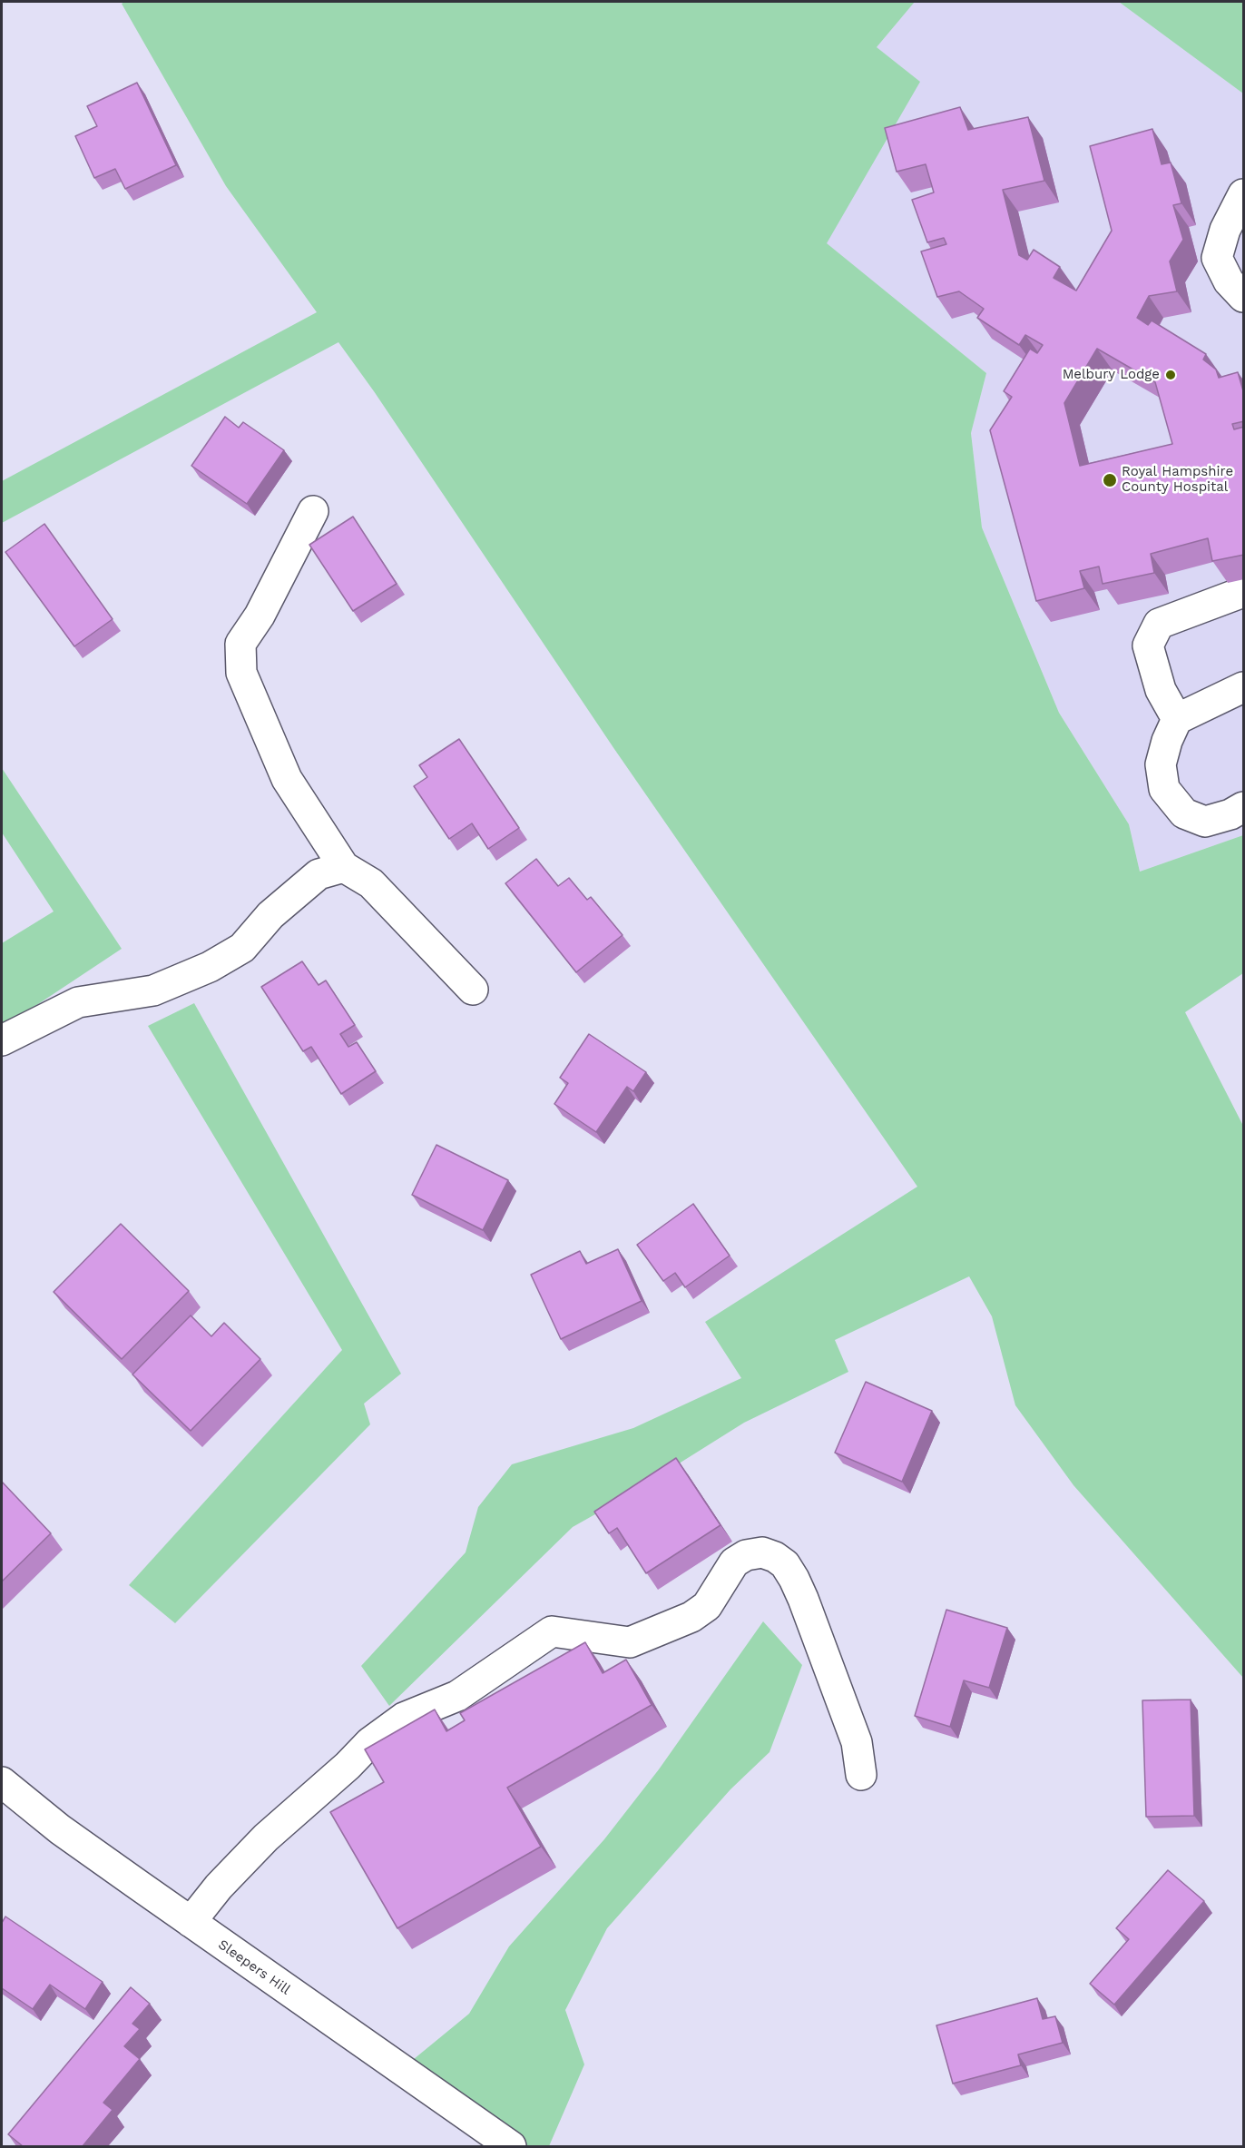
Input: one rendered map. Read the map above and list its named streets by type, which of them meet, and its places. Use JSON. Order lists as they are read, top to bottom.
{
  "streets": {
    "street": ["Sleepers Hill"]
  },
  "places": ["Melbury Lodge", "Royal Hampshire County Hospital"]
}
